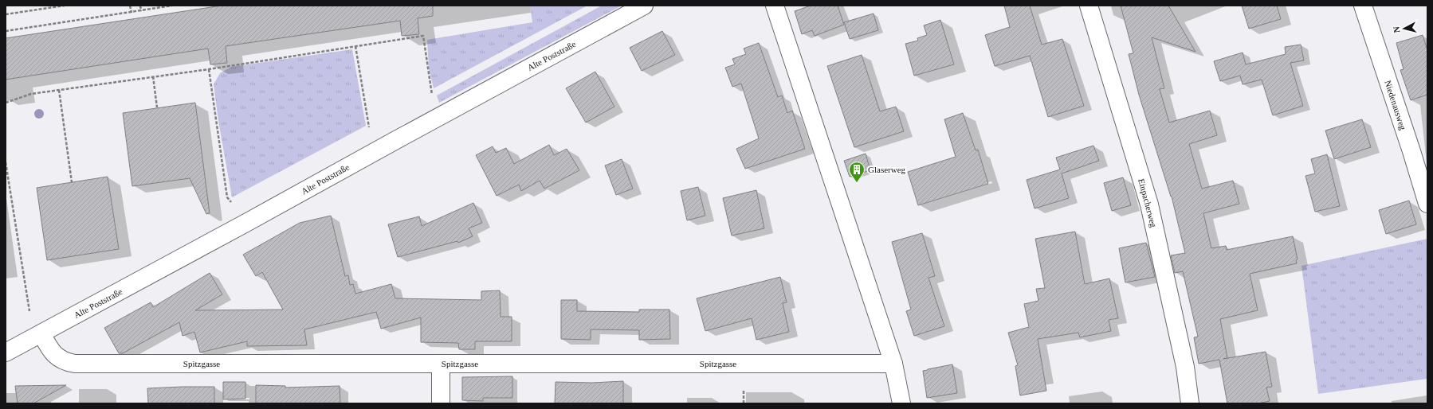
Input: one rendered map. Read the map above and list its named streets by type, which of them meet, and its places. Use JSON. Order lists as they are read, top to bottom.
{
  "streets": {
    "street": [
      "Alte Poststraße",
      "Niedenausweg",
      "Einpacherweg",
      "Spitzgasse"
    ]
  },
  "crossings": [
    ["Alte Poststraße", "Spitzgasse"]
  ],
  "places": {
    "building": ["Glaserweg"]
  },
  "north": "left"
}
